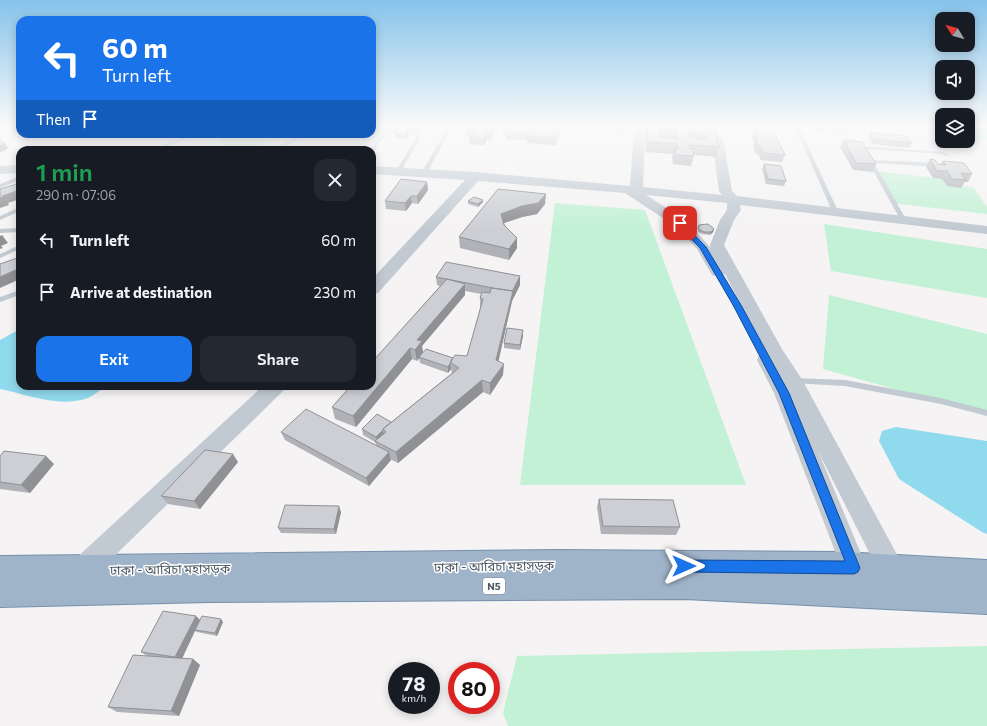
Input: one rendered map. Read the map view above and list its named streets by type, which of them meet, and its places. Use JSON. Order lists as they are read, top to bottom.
{
  "streets": {
    "highway": ["ঢাকা - আরিচা মহাসড়ক", "N5"]
  },
  "north": "top left",
  "page": {
    "turn": ["60 m", "Turn left"],
    "then": "Then",
    "heading": ["1 min", "290 m · 07:06"],
    "list": [
      {
        "name": "Turn left",
        "value": "60 m"
      },
      {
        "name": "Arrive at destination",
        "value": "230 m"
      }
    ],
    "buttons": ["Exit", "Share"],
    "speed": "78 km/h",
    "limit": "80"
  }
}
